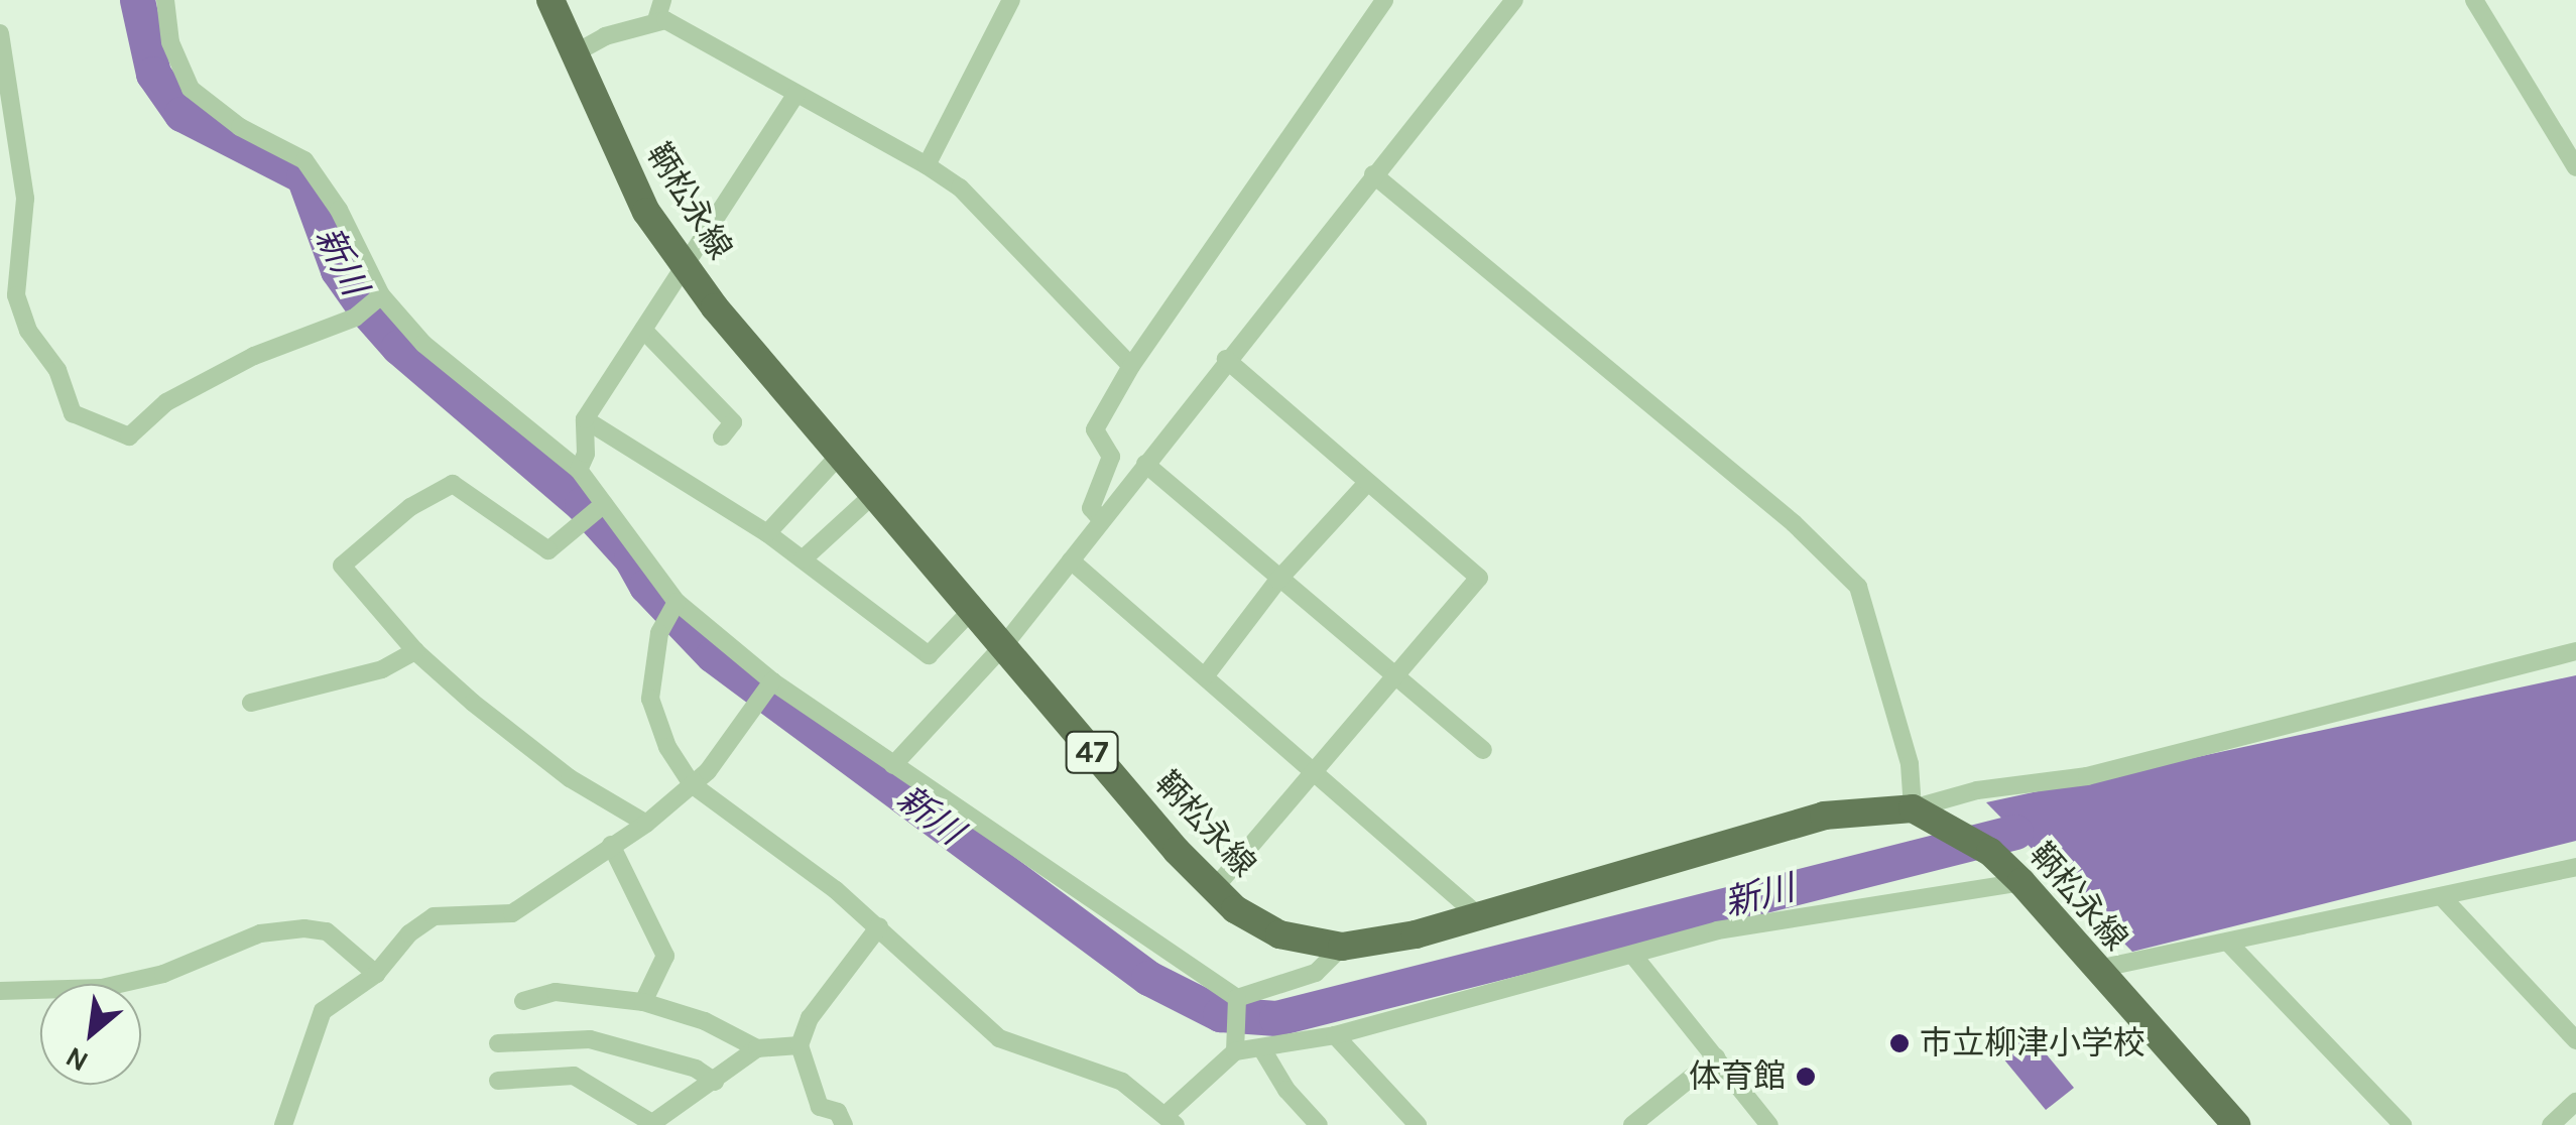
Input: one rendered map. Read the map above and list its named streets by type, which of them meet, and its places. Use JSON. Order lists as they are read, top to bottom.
{
  "streets": {
    "main road": ["鞆松永線", "47"]
  },
  "water": ["新川"],
  "places": ["市立柳津小学校", "体育館"],
  "north": "bottom left"
}
